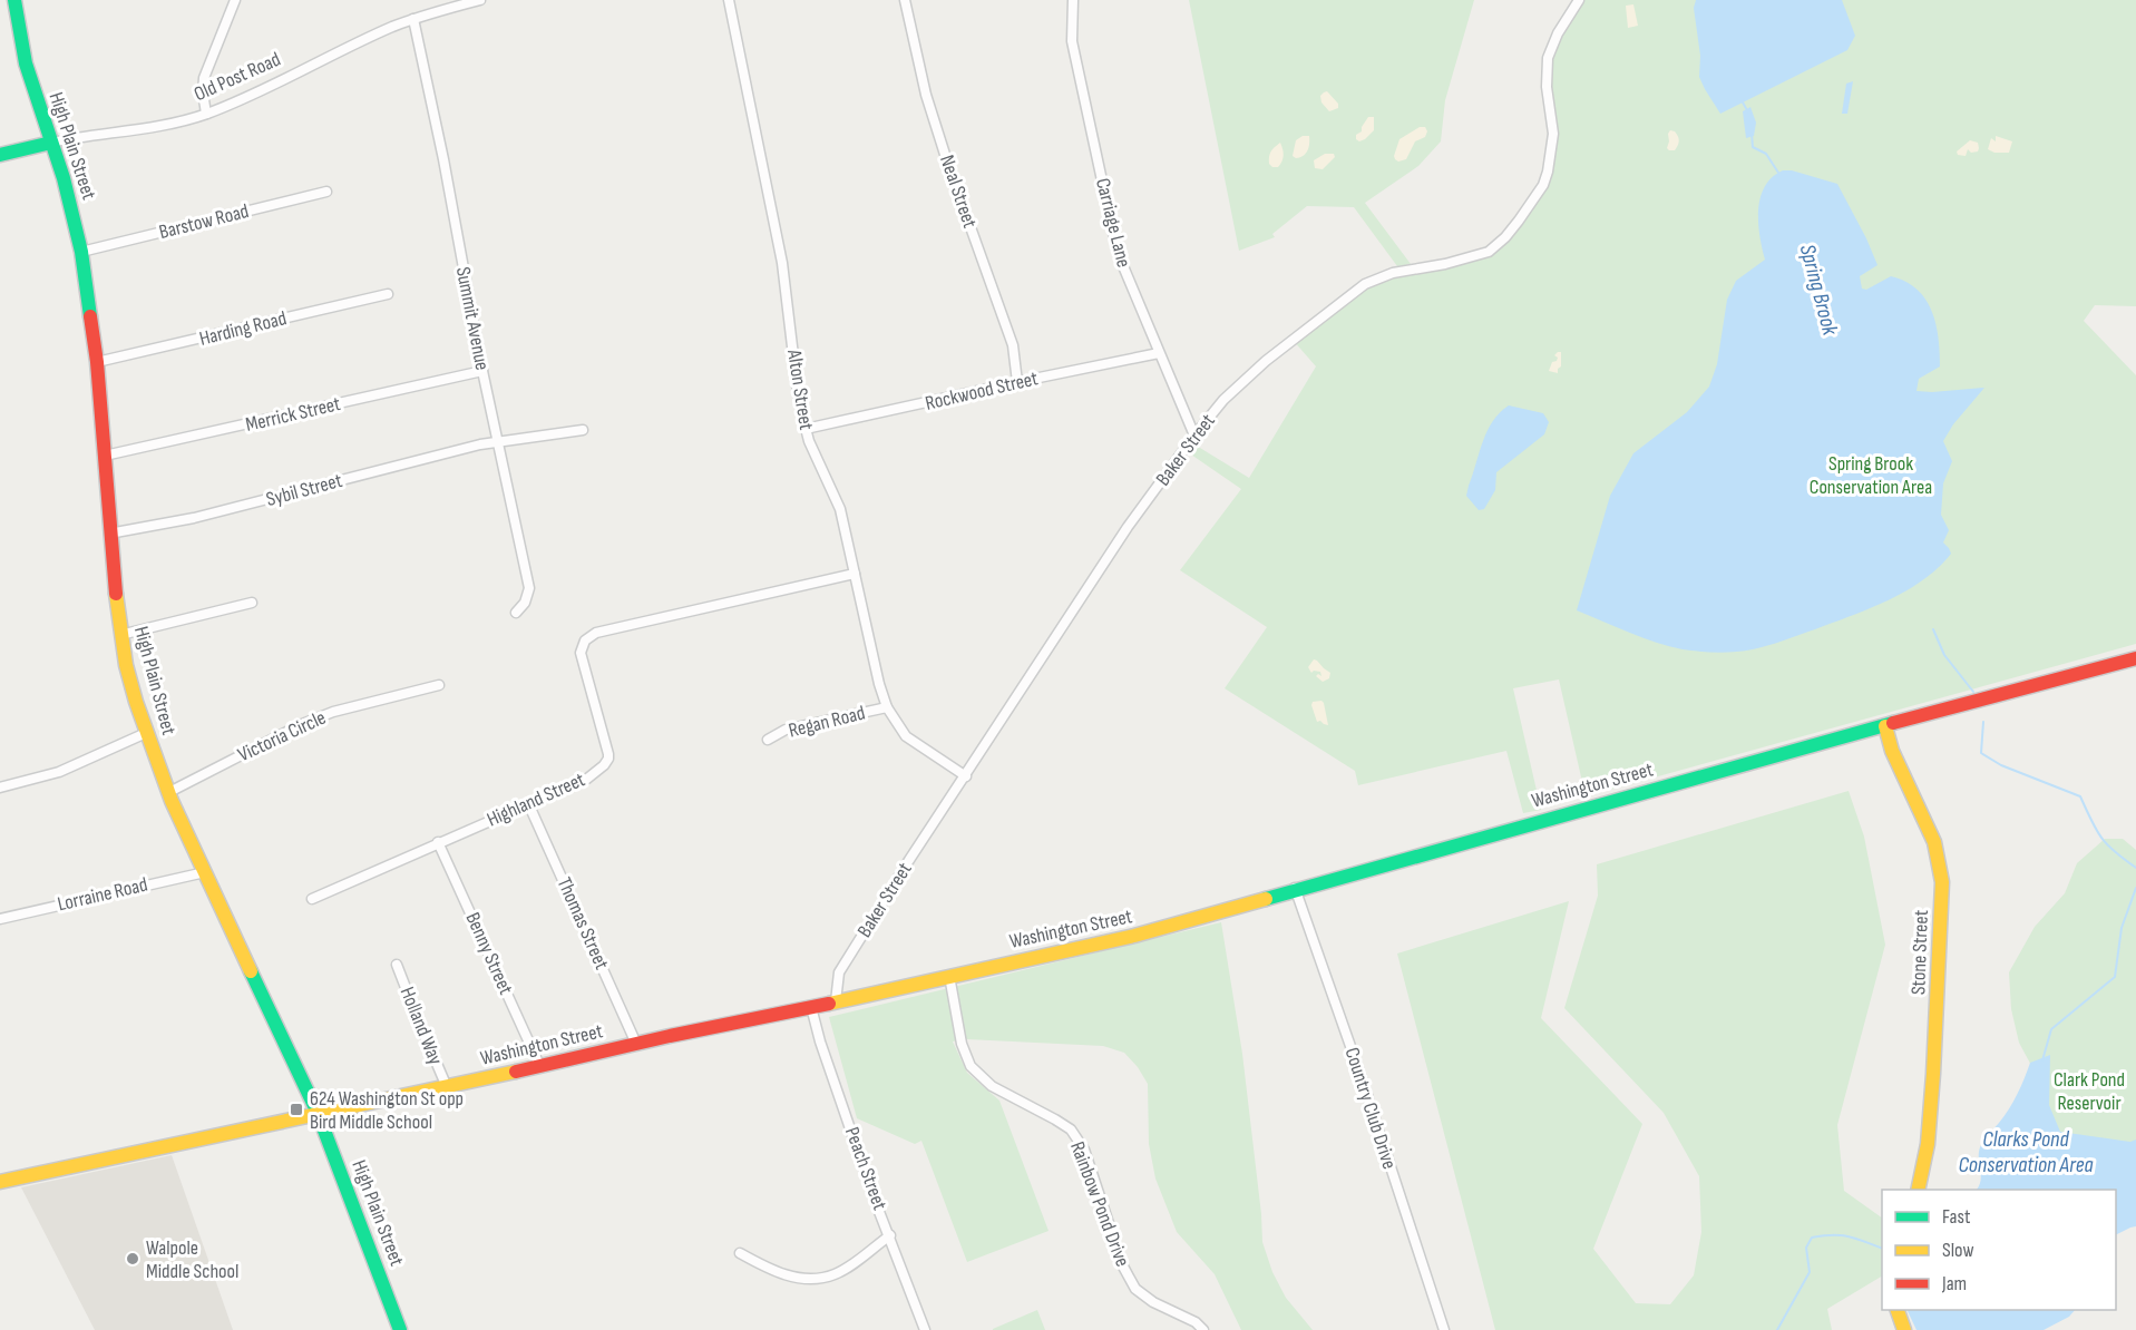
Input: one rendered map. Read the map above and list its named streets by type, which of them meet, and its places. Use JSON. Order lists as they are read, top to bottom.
{
  "streets": {
    "main road": [
      "Old Post Road",
      "High Plain Street",
      "Washington Street",
      "Stone Street"
    ],
    "street": [
      "Neal Street",
      "Barstow Road",
      "Carriage Lane",
      "Summit Avenue",
      "Harding Road",
      "Alton Street",
      "Rockwood Street",
      "Merrick Street",
      "Baker Street",
      "Sybil Street",
      "Regan Road",
      "Victoria Circle",
      "Highland Street",
      "Lorraine Road",
      "Thomas Street",
      "Benny Street",
      "Holland Way",
      "Country Club Drive",
      "Peach Street",
      "Rainbow Pond Drive"
    ]
  },
  "crossings": [
    ["Old Post Road", "High Plain Street"],
    ["Old Post Road", "Summit Avenue"],
    ["High Plain Street", "Barstow Road"],
    ["High Plain Street", "Harding Road"],
    ["High Plain Street", "Merrick Street"],
    ["High Plain Street", "Sybil Street"],
    ["High Plain Street", "Victoria Circle"],
    ["High Plain Street", "Washington Street"],
    ["High Plain Street", "Lorraine Road"],
    ["Neal Street", "Rockwood Street"],
    ["Carriage Lane", "Rockwood Street"],
    ["Carriage Lane", "Baker Street"],
    ["Summit Avenue", "Merrick Street"],
    ["Summit Avenue", "Sybil Street"],
    ["Alton Street", "Rockwood Street"],
    ["Alton Street", "Baker Street"],
    ["Alton Street", "Regan Road"],
    ["Alton Street", "Highland Street"],
    ["Baker Street", "Washington Street"],
    ["Washington Street", "Thomas Street"],
    ["Washington Street", "Stone Street"],
    ["Washington Street", "Benny Street"],
    ["Washington Street", "Holland Way"],
    ["Washington Street", "Country Club Drive"],
    ["Washington Street", "Peach Street"],
    ["Washington Street", "Rainbow Pond Drive"],
    ["Highland Street", "Thomas Street"],
    ["Highland Street", "Benny Street"]
  ],
  "water": ["Spring Brook", "Clarks Pond Conservation Area"],
  "parks": ["Spring Brook Conservation Area", "Clark Pond Reservoir"],
  "places": {
    "transit": ["624 Washington St opp Bird Middle School"],
    "other": ["Walpole Middle School"]
  },
  "legend": ["Fast", "Slow", "Jam"]
}
